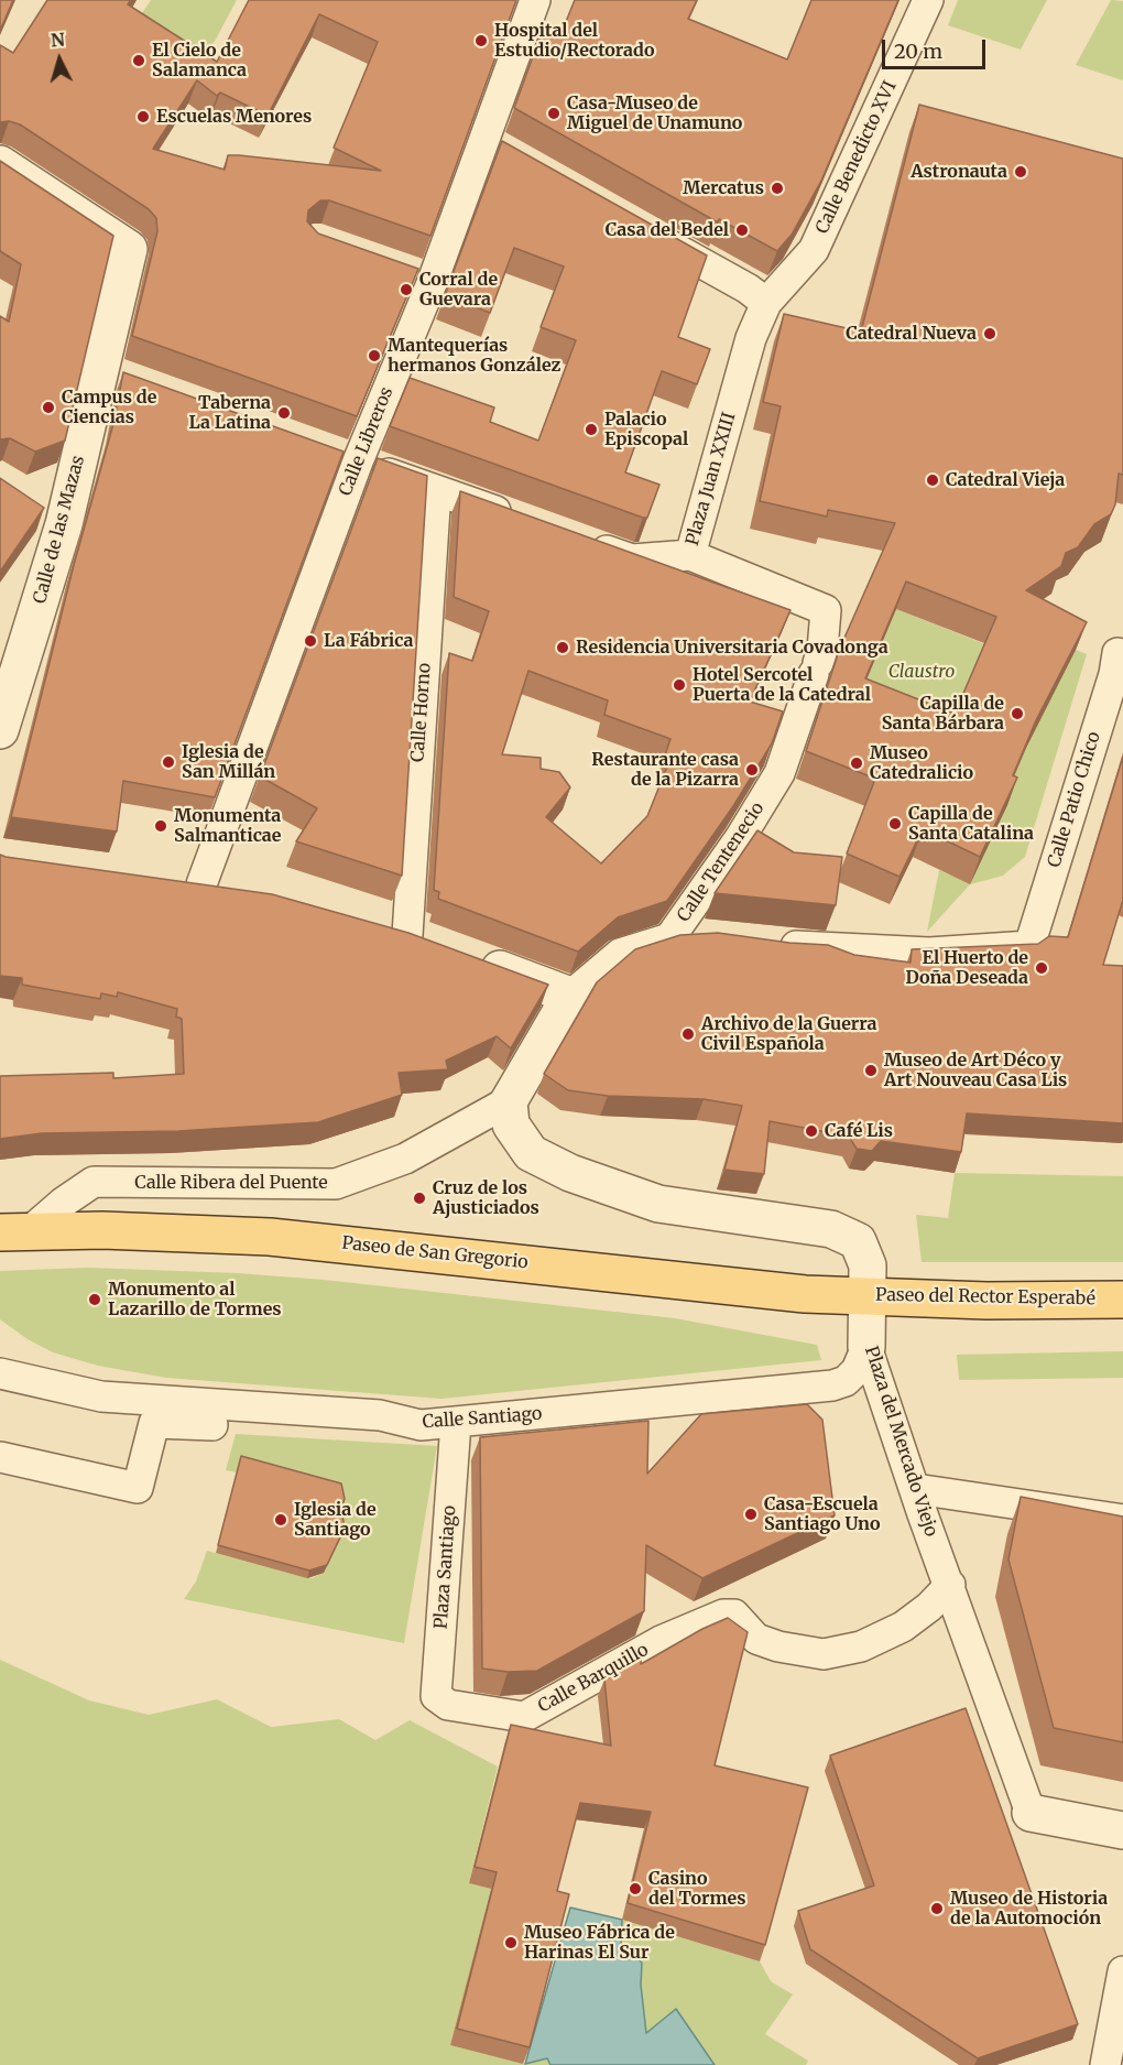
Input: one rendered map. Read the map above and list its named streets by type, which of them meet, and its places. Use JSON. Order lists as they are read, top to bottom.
{
  "streets": {
    "main road": ["Paseo de San Gregorio", "Paseo del Rector Esperabé"],
    "street": [
      "Calle Benedicto XVI",
      "Calle Libreros",
      "Plaza Juan XXIII",
      "Calle de las Mazas",
      "Calle Horno",
      "Calle Patio Chico",
      "Calle Tentenecio",
      "Calle Ribera del Puente",
      "Calle Santiago",
      "Plaza del Mercado Viejo",
      "Plaza Santiago",
      "Calle Barquillo"
    ]
  },
  "crossings": [
    ["Calle Benedicto XVI", "Plaza Juan XXIII"],
    ["Plaza Juan XXIII", "Calle Tentenecio"],
    ["Calle Tentenecio", "Calle Ribera del Puente"],
    ["Calle Tentenecio", "Paseo del Rector Esperabé"],
    ["Calle Ribera del Puente", "Paseo de San Gregorio"],
    ["Calle Ribera del Puente", "Paseo del Rector Esperabé"],
    ["Paseo de San Gregorio", "Paseo del Rector Esperabé"],
    ["Paseo de San Gregorio", "Plaza del Mercado Viejo"],
    ["Paseo del Rector Esperabé", "Plaza del Mercado Viejo"],
    ["Calle Santiago", "Plaza del Mercado Viejo"],
    ["Calle Santiago", "Plaza Santiago"],
    ["Plaza del Mercado Viejo", "Calle Barquillo"],
    ["Plaza Santiago", "Calle Barquillo"]
  ],
  "parks": ["Claustro"],
  "places": [
    "Hospital del Estudio/Rectorado",
    "El Cielo de Salamanca",
    "Casa-Museo de Miguel de Unamuno",
    "Escuelas Menores",
    "Astronauta",
    "Mercatus",
    "Casa del Bedel",
    "Corral de Guevara",
    "Catedral Nueva",
    "Mantequerías hermanos González",
    "Campus de Ciencias",
    "Taberna La Latina",
    "Palacio Episcopal",
    "Catedral Vieja",
    "La Fábrica",
    "Residencia Universitaria Covadonga",
    "Hotel Sercotel Puerta de la Catedral",
    "Capilla de Santa Bárbara",
    "Iglesia de San Millán",
    "Museo Catedralicio",
    "Restaurante casa de la Pizarra",
    "Capilla de Santa Catalina",
    "Monumenta Salmanticae",
    "El Huerto de Doña Deseada",
    "Archivo de la Guerra Civil Española",
    "Museo de Art Déco y Art Nouveau Casa Lis",
    "Café Lis",
    "Cruz de los Ajusticiados",
    "Monumento al Lazarillo de Tormes",
    "Casa-Escuela Santiago Uno",
    "Iglesia de Santiago",
    "Casino del Tormes",
    "Museo de Historia de la Automoción",
    "Museo Fábrica de Harinas El Sur"
  ],
  "scale_bar": "20 m",
  "north": "top"
}
